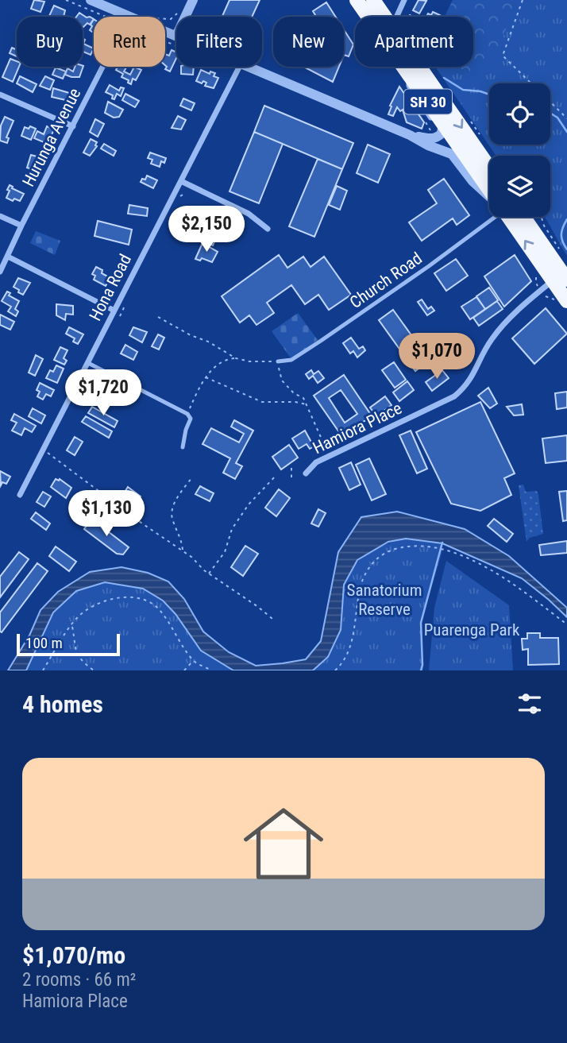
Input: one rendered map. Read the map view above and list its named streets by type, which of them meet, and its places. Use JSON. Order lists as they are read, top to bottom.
{
  "streets": {
    "highway": ["SH 30"],
    "street": ["Hurunga Avenue", "Hona Road", "Hamiora Place"],
    "lane": ["Church Road"]
  },
  "crossings": [
    ["SH 30", "Hamiora Place"]
  ],
  "parks": ["Sanatorium Reserve", "Puarenga Park"],
  "scale_bar": "100 m",
  "page": {
    "chip": [
      "Buy",
      "Rent",
      "Filters",
      "New",
      "Apartment"
    ],
    "price": [
      "$2,150",
      "$1,070",
      "$1,720",
      "$1,130"
    ],
    "scale": "100 m",
    "heading": "4 homes",
    "list": [
      {
        "name": "$1,070/mo",
        "note": "2 rooms · 66 m² · Hamiora Place"
      }
    ]
  }
}
